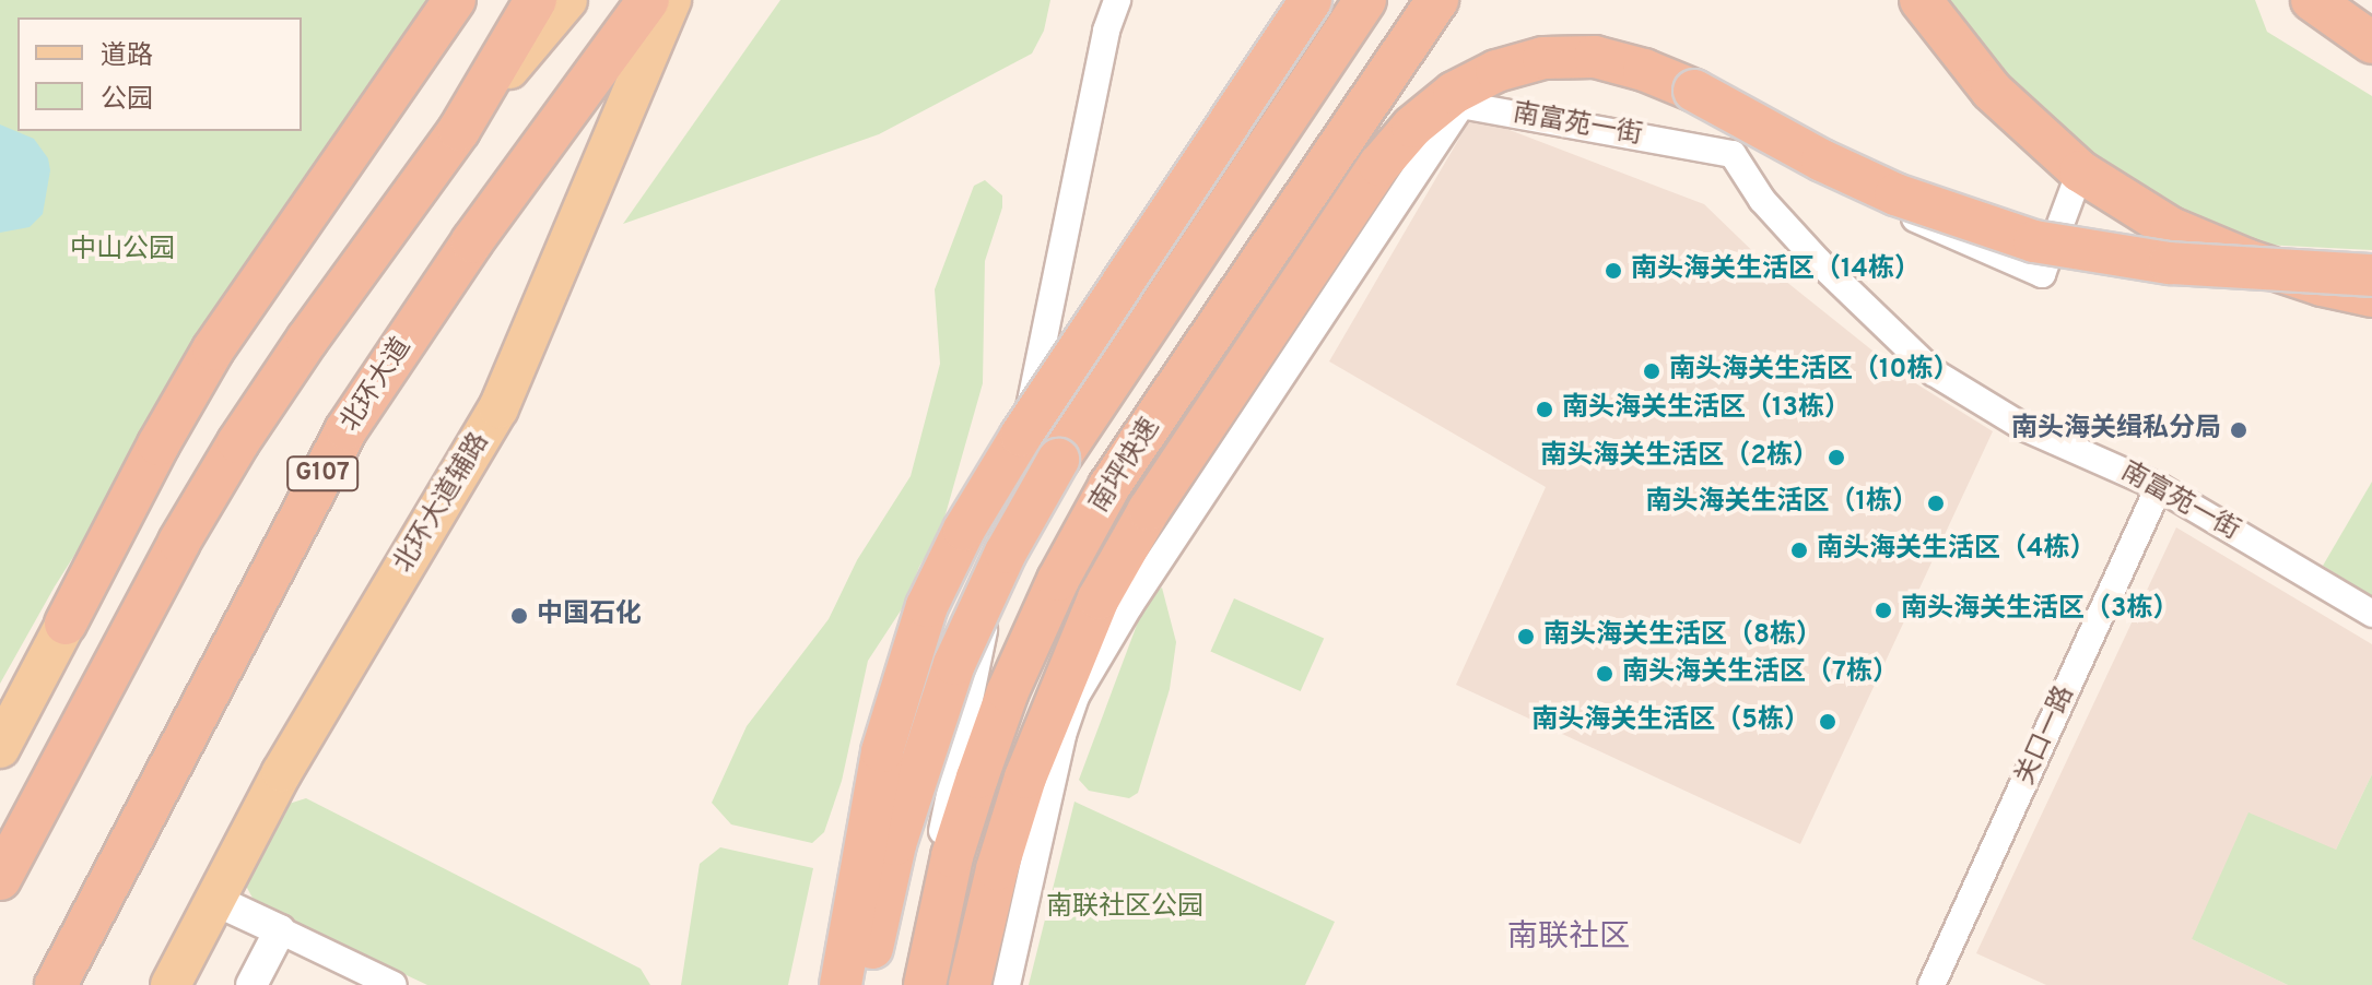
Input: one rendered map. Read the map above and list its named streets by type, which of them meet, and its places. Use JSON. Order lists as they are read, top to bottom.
{
  "streets": {
    "highway": ["北环大道", "南坪快速", "G107"],
    "main road": ["北环大道辅路"],
    "street": ["南富苑一街", "关口一路"]
  },
  "crossings": [
    ["南富苑一街", "关口一路"]
  ],
  "districts": ["南联社区"],
  "parks": ["中山公园", "南联社区公园"],
  "places": [
    "南头海关生活区（14栋）",
    "南头海关生活区（10栋）",
    "南头海关生活区（13栋）",
    "南头海关缉私分局",
    "南头海关生活区（2栋）",
    "南头海关生活区（1栋）",
    "南头海关生活区（4栋）",
    "南头海关生活区（3栋）",
    "中国石化",
    "南头海关生活区（8栋）",
    "南头海关生活区（7栋）",
    "南头海关生活区（5栋）"
  ],
  "legend": ["道路", "公园"]
}
